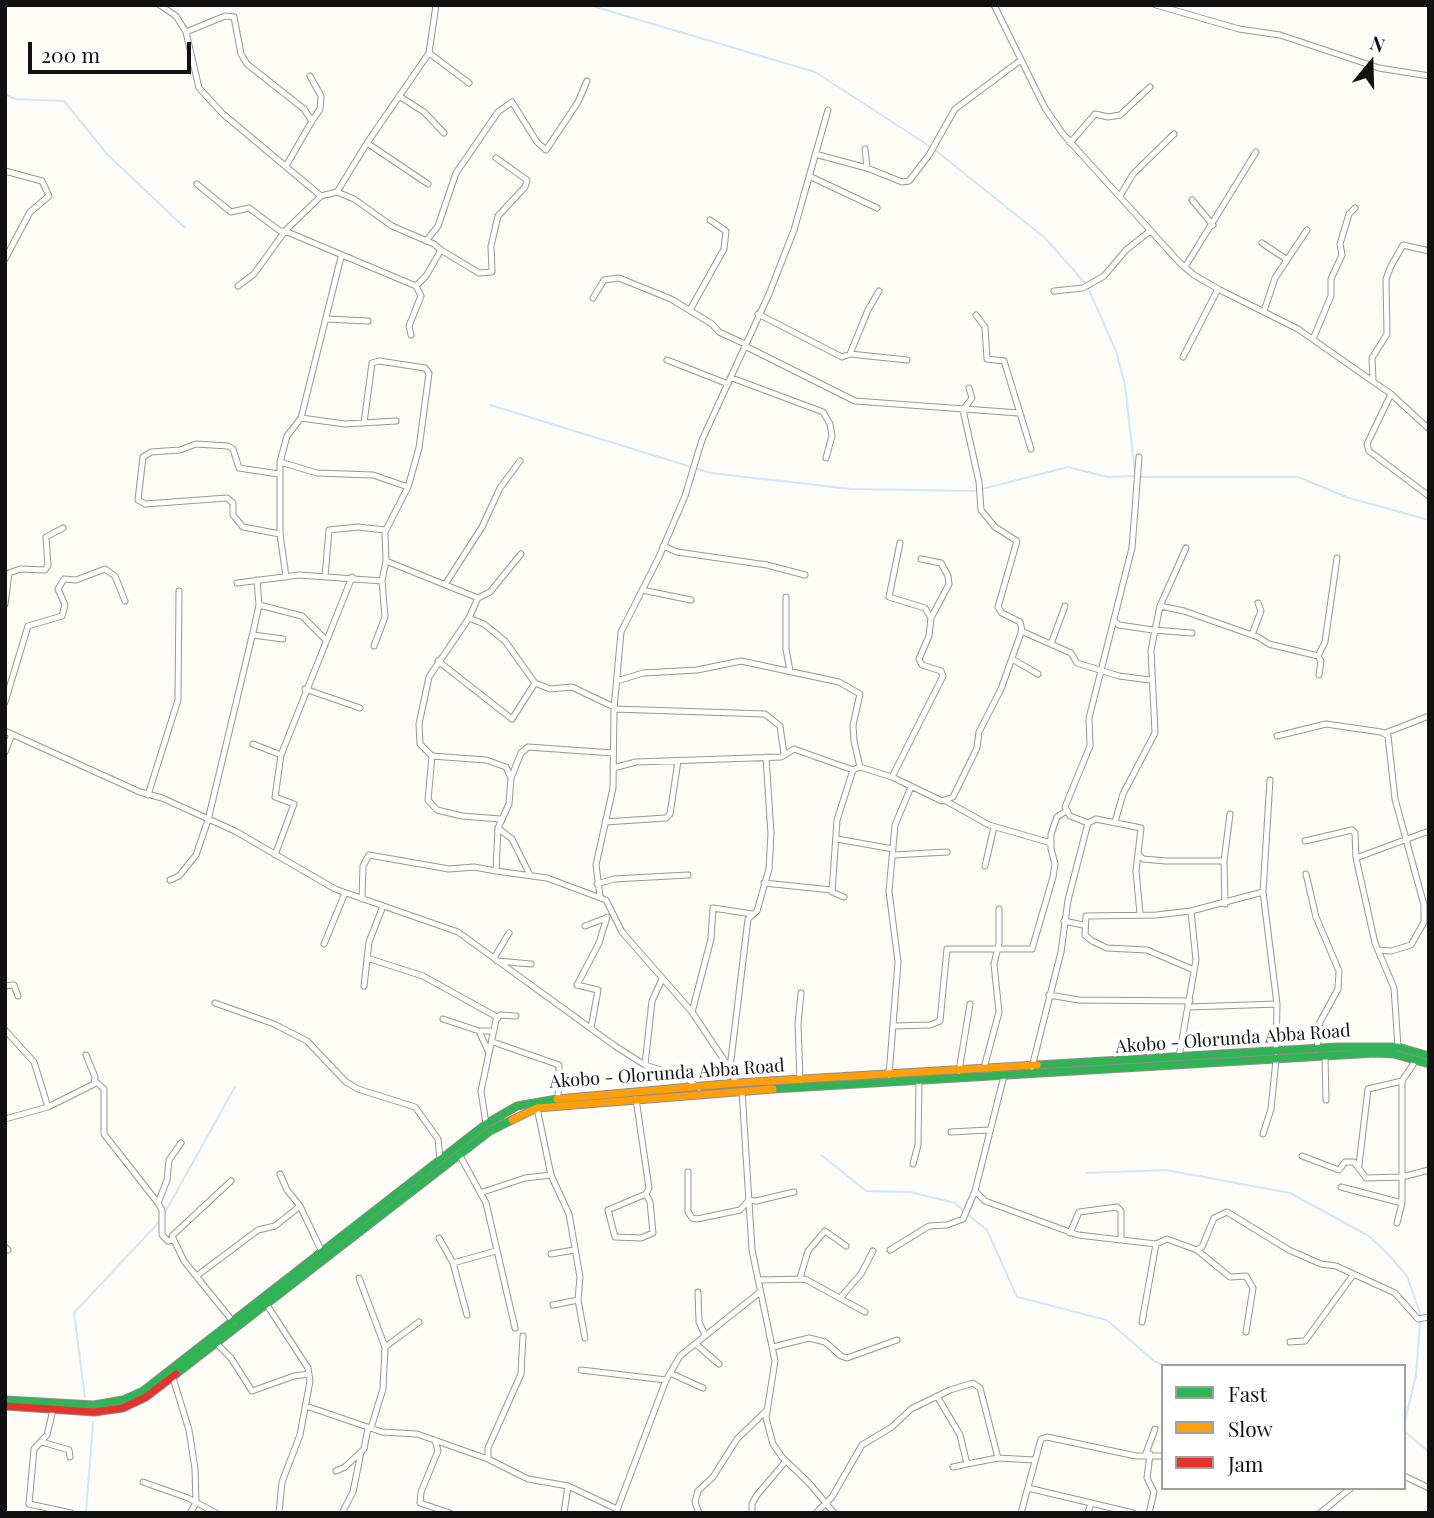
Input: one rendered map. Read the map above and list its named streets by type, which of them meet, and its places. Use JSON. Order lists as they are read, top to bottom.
{
  "streets": {
    "main road": ["Akobo - Olorunda Abba Road"]
  },
  "legend": ["Fast", "Slow", "Jam"],
  "scale_bar": "200 m",
  "north": "top"
}
